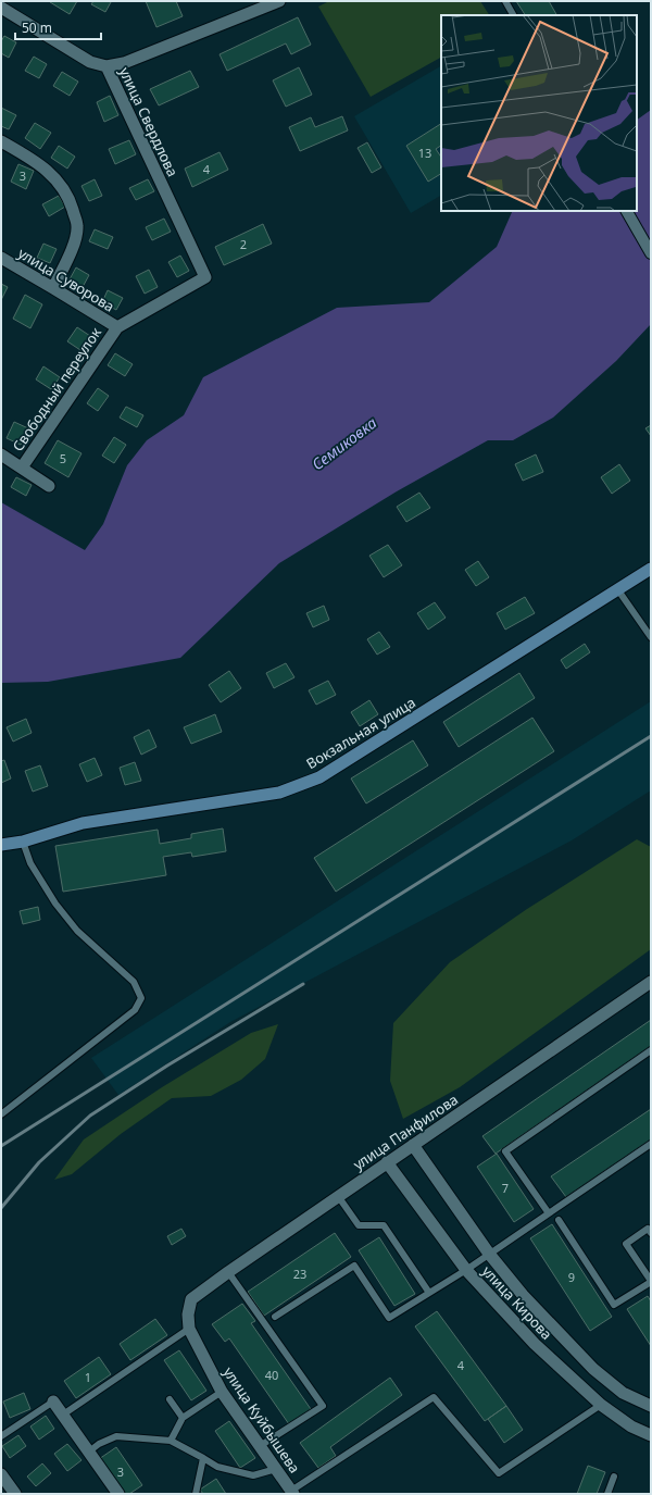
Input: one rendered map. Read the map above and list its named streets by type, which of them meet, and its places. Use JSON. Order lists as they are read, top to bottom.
{
  "streets": {
    "main road": ["Вокзальная улица"],
    "street": [
      "улица Свердлова",
      "улица Суворова",
      "Свободный переулок",
      "улица Панфилова",
      "улица Кирова",
      "улица Куйбышева"
    ]
  },
  "crossings": [
    ["улица Свердлова", "улица Суворова"],
    ["улица Суворова", "Свободный переулок"],
    ["улица Панфилова", "улица Кирова"],
    ["улица Панфилова", "улица Куйбышева"]
  ],
  "water": ["Семиковка"],
  "house_numbers": [
    "13",
    "4",
    "3",
    "2",
    "5",
    "7",
    "23",
    "9",
    "4",
    "40",
    "1",
    "3"
  ],
  "scale_bar": "50 m"
}
